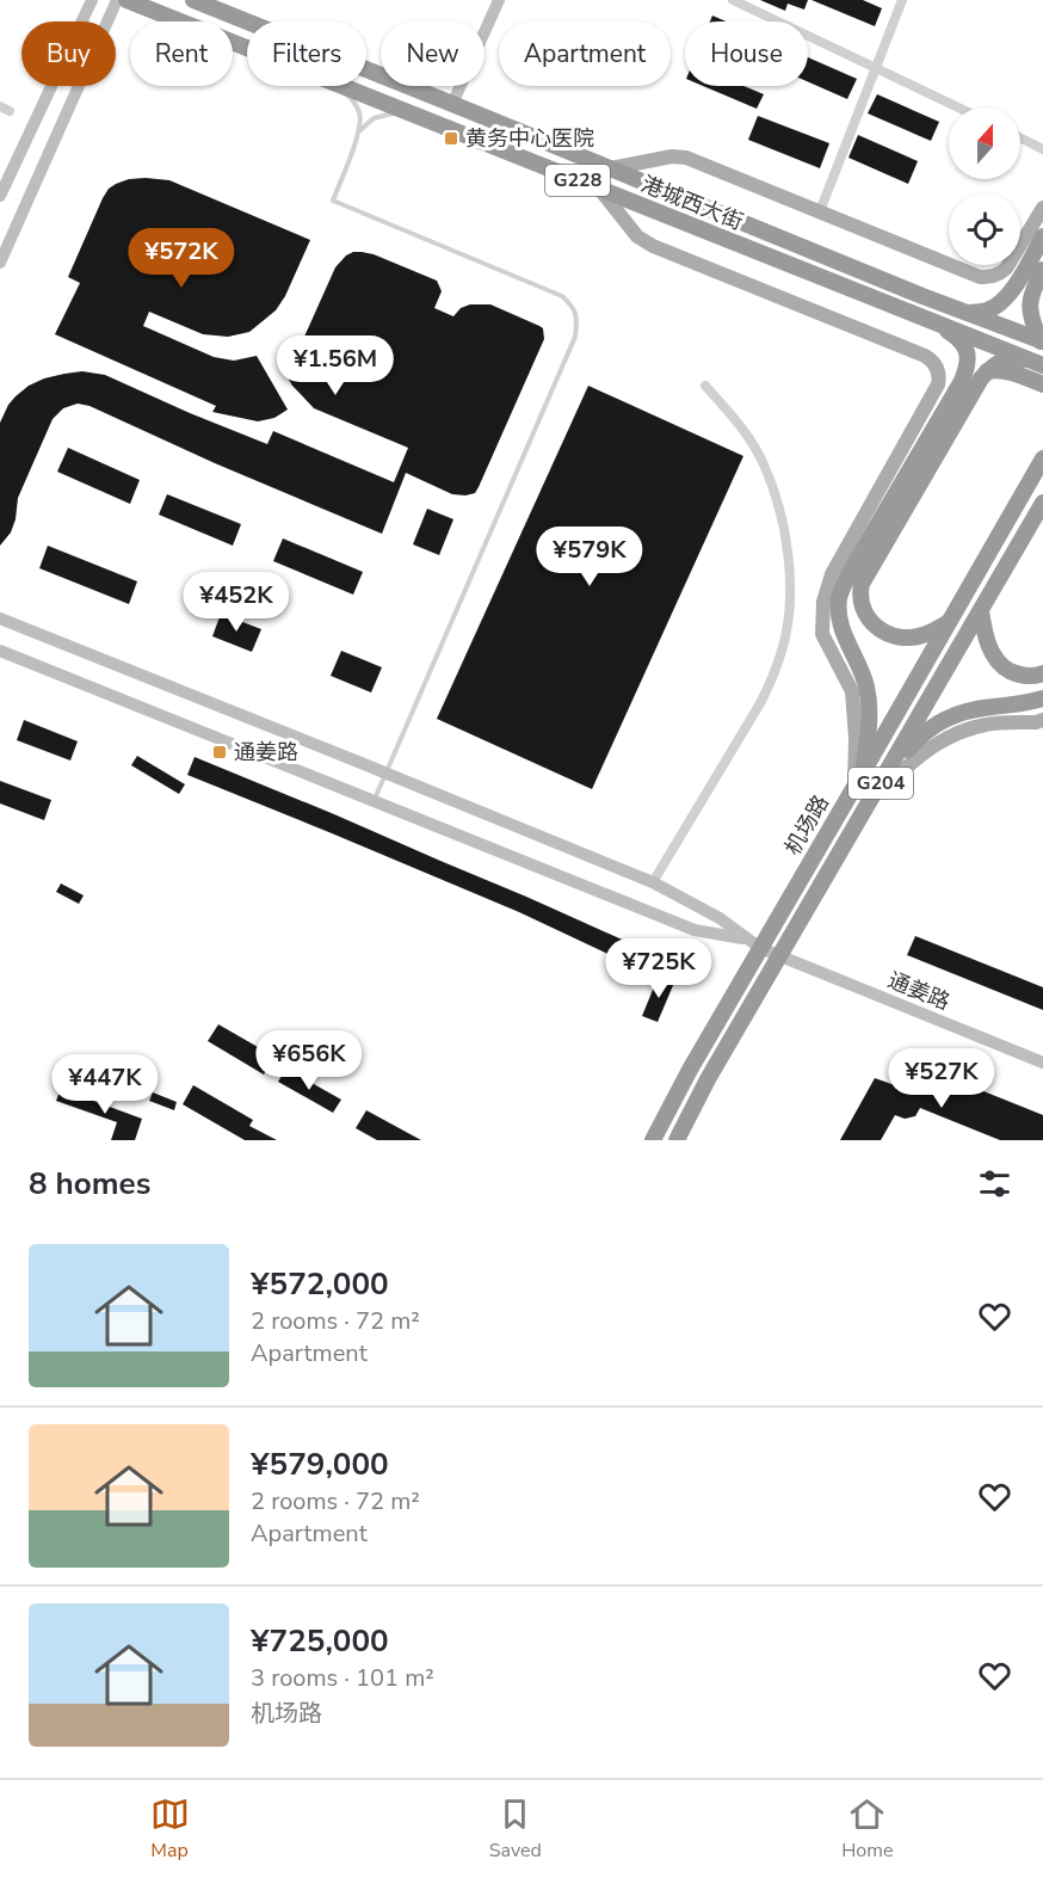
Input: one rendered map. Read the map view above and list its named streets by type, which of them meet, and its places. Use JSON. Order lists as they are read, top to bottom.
{
  "streets": {
    "highway": [
      "G228",
      "港城西大街",
      "G204",
      "机场路"
    ],
    "street": ["通姜路"]
  },
  "crossings": [
    ["机场路", "通姜路"]
  ],
  "places": {
    "transit": ["黄务中心医院", "通姜路"]
  },
  "north": "top",
  "page": {
    "chip": [
      "Buy",
      "Rent",
      "Filters",
      "New",
      "Apartment",
      "House"
    ],
    "price": [
      "¥572K",
      "¥1.56M",
      "¥579K",
      "¥452K",
      "¥725K",
      "¥656K",
      "¥527K",
      "¥447K"
    ],
    "heading": "8 homes",
    "list": [
      {
        "name": "¥572,000",
        "note": "2 rooms · 72 m² · Apartment"
      },
      {
        "name": "¥579,000",
        "note": "2 rooms · 72 m² · Apartment"
      },
      {
        "name": "¥725,000",
        "note": "3 rooms · 101 m² · 机场路"
      }
    ],
    "tabs": ["Map", "Saved", "Home"]
  }
}
